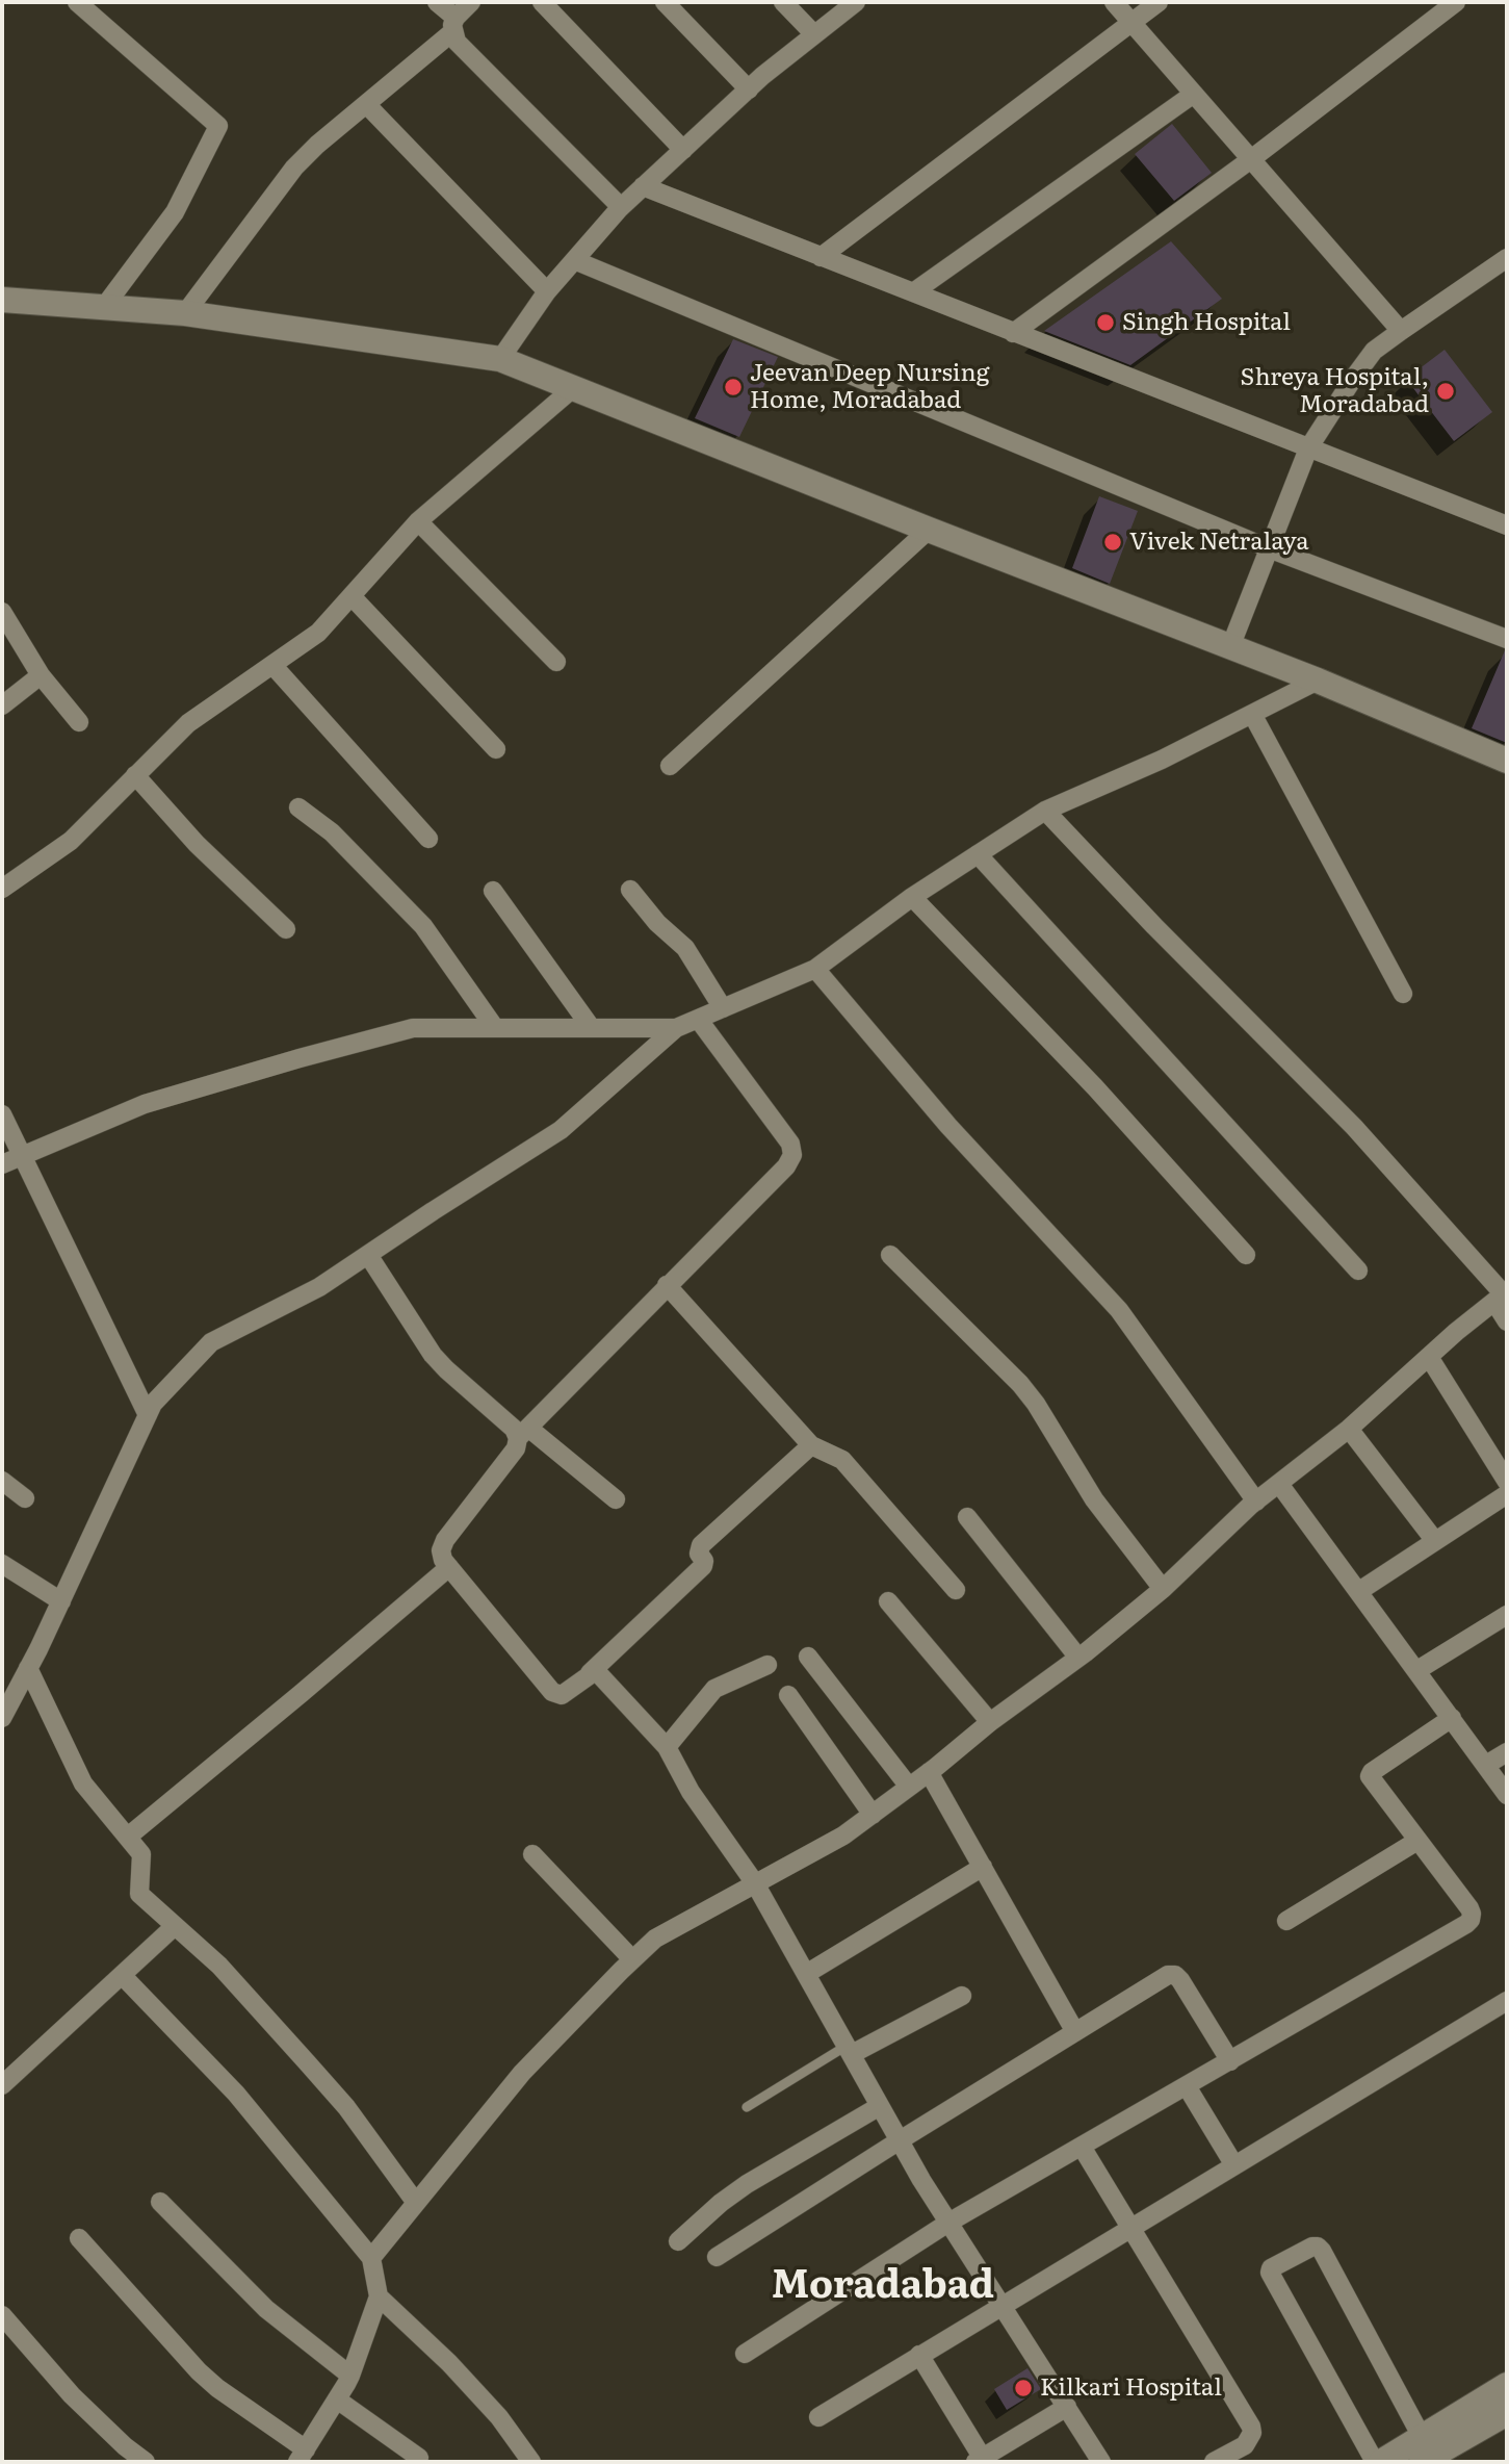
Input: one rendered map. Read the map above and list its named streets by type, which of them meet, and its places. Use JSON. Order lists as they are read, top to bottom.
{
  "districts": ["Moradabad"],
  "places": [
    "Singh Hospital",
    "Jeevan Deep Nursing Home, Moradabad",
    "Shreya Hospital, Moradabad",
    "Vivek Netralaya",
    "Kilkari Hospital"
  ]
}
